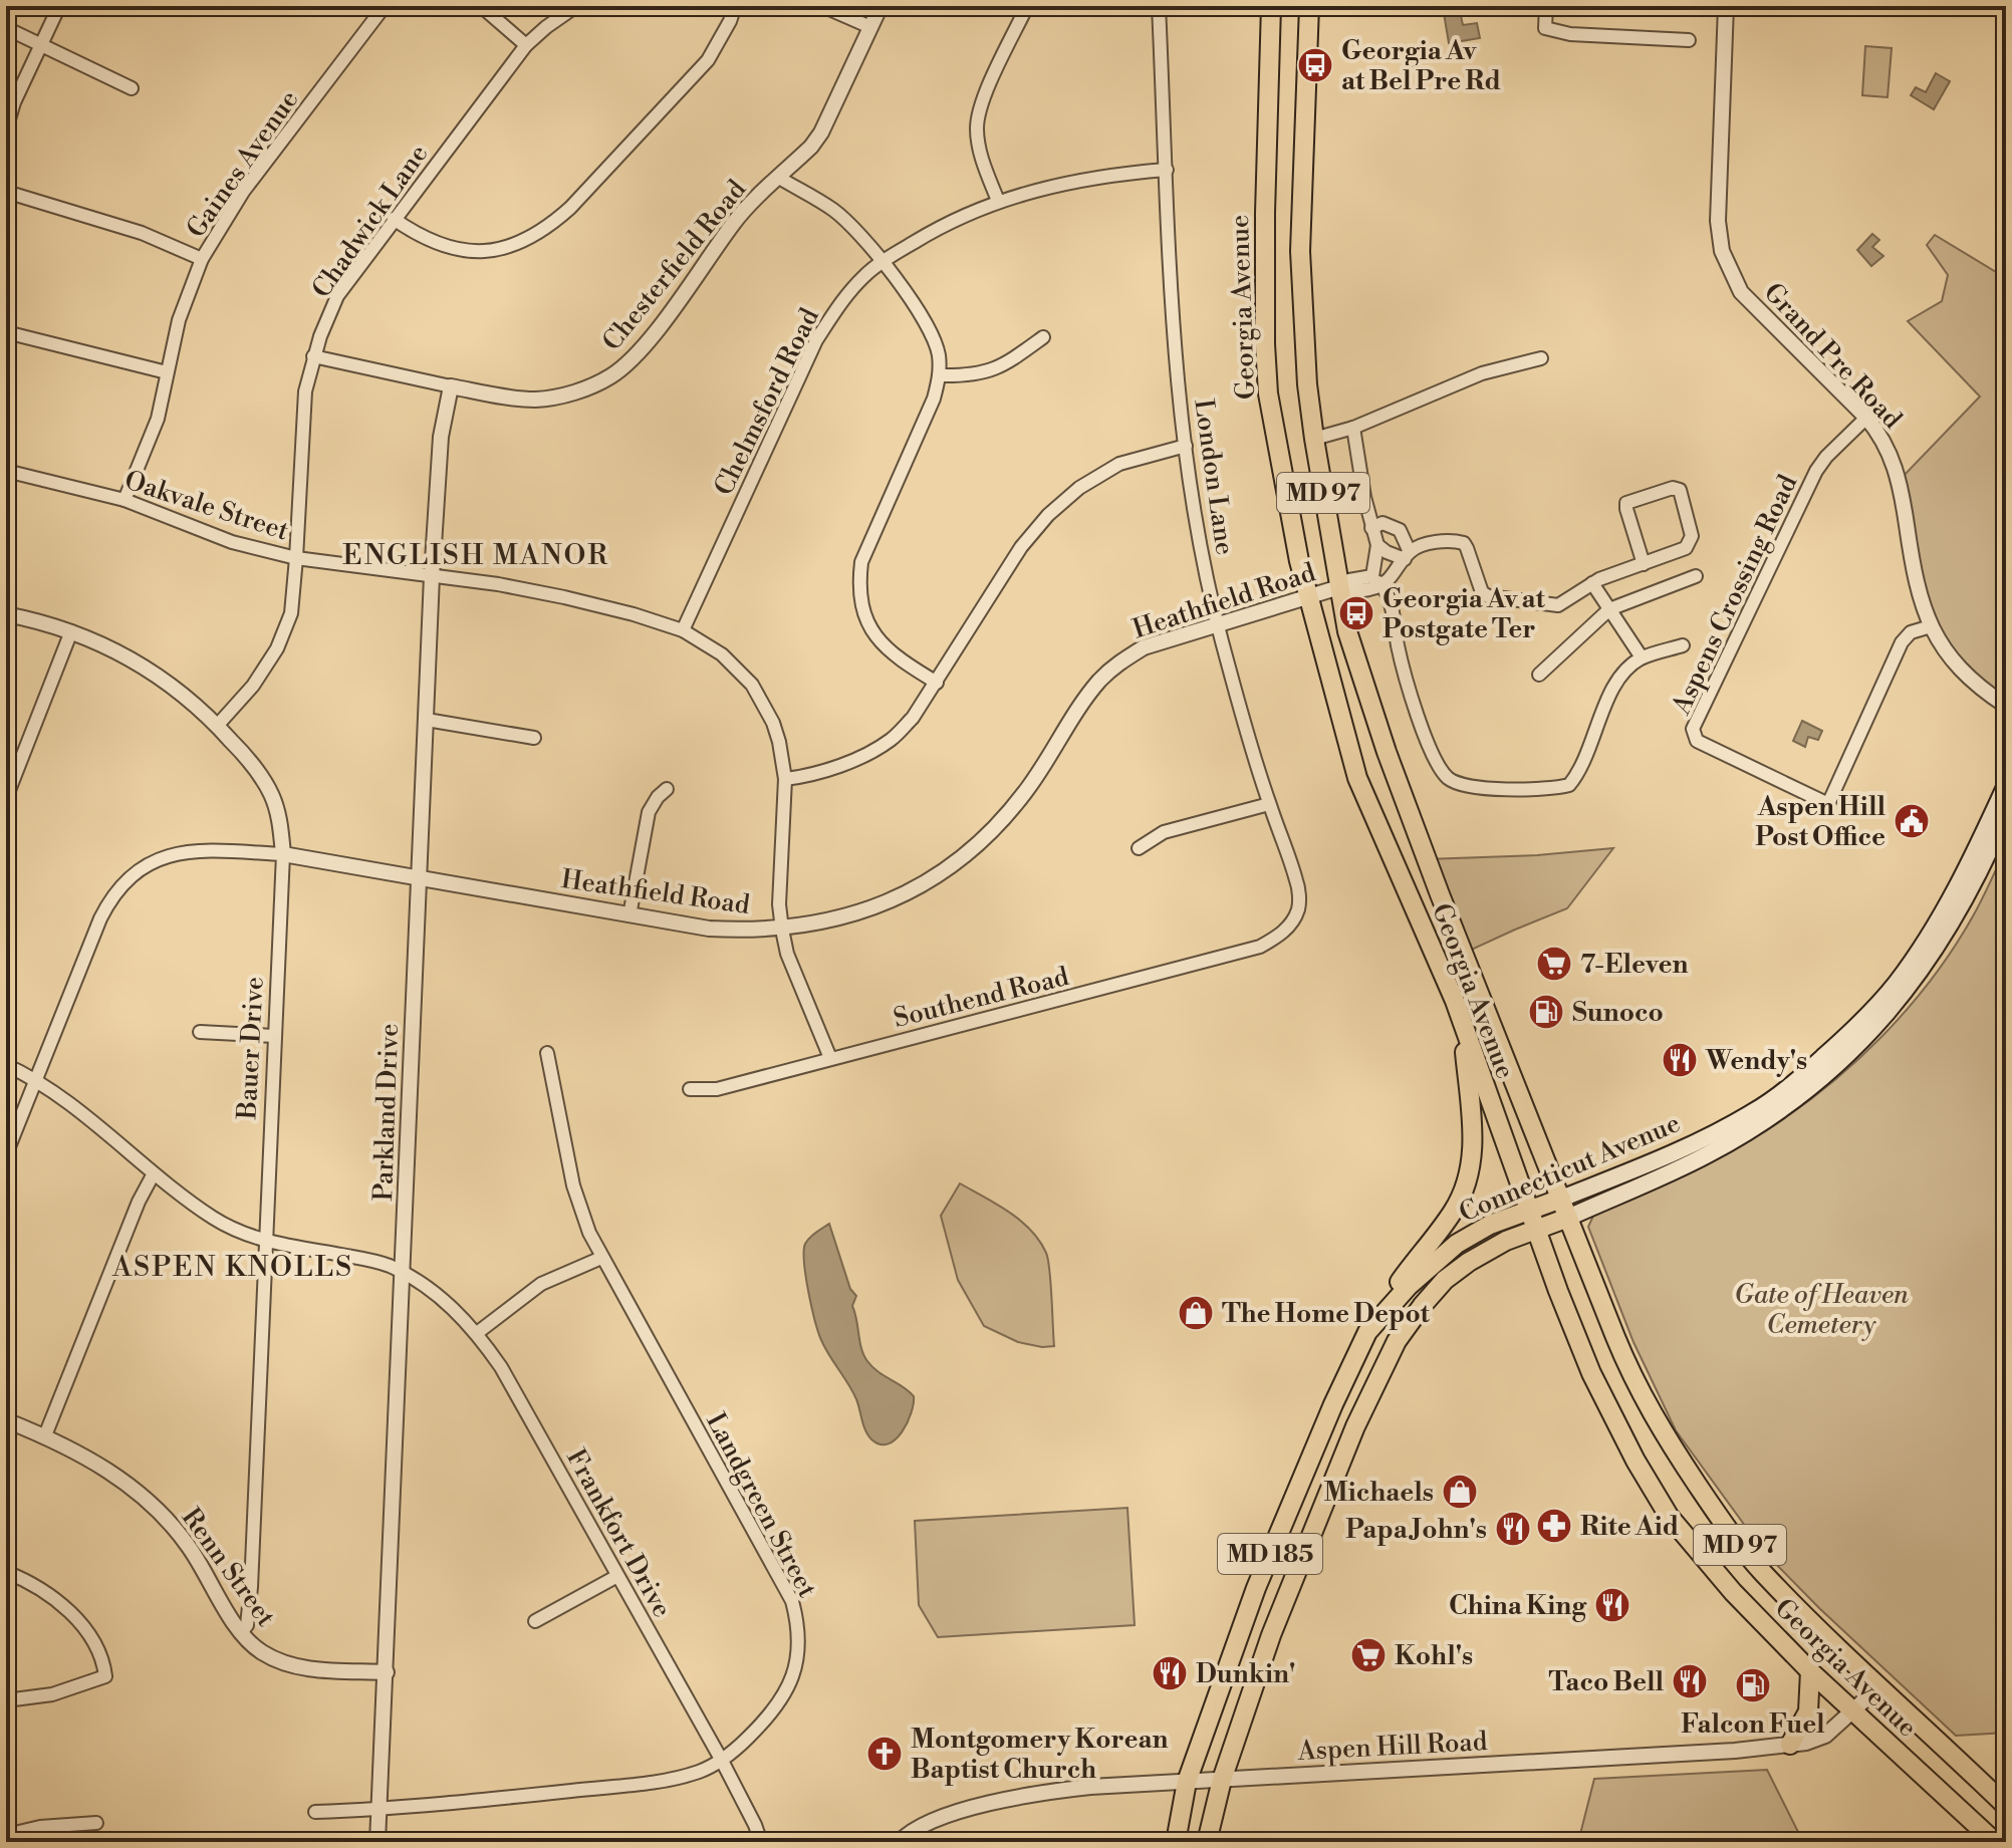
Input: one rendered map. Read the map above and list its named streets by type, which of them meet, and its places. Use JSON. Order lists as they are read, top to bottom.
{
  "streets": {
    "main road": [
      "Georgia Avenue",
      "MD 97",
      "Connecticut Avenue",
      "MD 185"
    ],
    "street": [
      "Gaines Avenue",
      "Chadwick Lane",
      "Chesterfield Road",
      "Grand Pre Road",
      "Chelmsford Road",
      "London Lane",
      "Oakvale Street",
      "Aspens Crossing Road",
      "Heathfield Road",
      "Southend Road",
      "Bauer Drive",
      "Parkland Drive",
      "Landgreen Street",
      "Frankfort Drive",
      "Renn Street",
      "Aspen Hill Road"
    ]
  },
  "crossings": [
    ["Gaines Avenue", "Oakvale Street"],
    ["Chadwick Lane", "Chesterfield Road"],
    ["Chadwick Lane", "Oakvale Street"],
    ["Chadwick Lane", "Bauer Drive"],
    ["Chesterfield Road", "Parkland Drive"],
    ["Georgia Avenue", "Heathfield Road"],
    ["Georgia Avenue", "Connecticut Avenue"],
    ["Georgia Avenue", "Aspen Hill Road"],
    ["Grand Pre Road", "Aspens Crossing Road"],
    ["Chelmsford Road", "London Lane"],
    ["Chelmsford Road", "Oakvale Street"],
    ["London Lane", "Heathfield Road"],
    ["London Lane", "Southend Road"],
    ["Oakvale Street", "Heathfield Road"],
    ["Oakvale Street", "Southend Road"],
    ["Oakvale Street", "Parkland Drive"],
    ["Heathfield Road", "Bauer Drive"],
    ["Heathfield Road", "Parkland Drive"],
    ["Bauer Drive", "Frankfort Drive"],
    ["Bauer Drive", "Renn Street"],
    ["Parkland Drive", "Landgreen Street"],
    ["Parkland Drive", "Frankfort Drive"],
    ["Parkland Drive", "Renn Street"],
    ["Connecticut Avenue", "Aspen Hill Road"],
    ["Landgreen Street", "Frankfort Drive"]
  ],
  "districts": ["ENGLISH MANOR", "ASPEN KNOLLS"],
  "parks": ["Gate of Heaven Cemetery"],
  "places": {
    "bus stop": ["Georgia Av at Bel Pre Rd", "Georgia Av at Postgate Ter"],
    "public building": ["Aspen Hill Post Office"],
    "supermarket": ["7-Eleven", "Kohl's"],
    "fuel station": ["Sunoco", "Falcon Fuel"],
    "restaurant": [
      "Wendy's",
      "Papa John's",
      "China King",
      "Dunkin'",
      "Taco Bell"
    ],
    "shop": ["The Home Depot", "Michaels"],
    "pharmacy": ["Rite Aid"],
    "church": ["Montgomery Korean Baptist Church"]
  }
}
